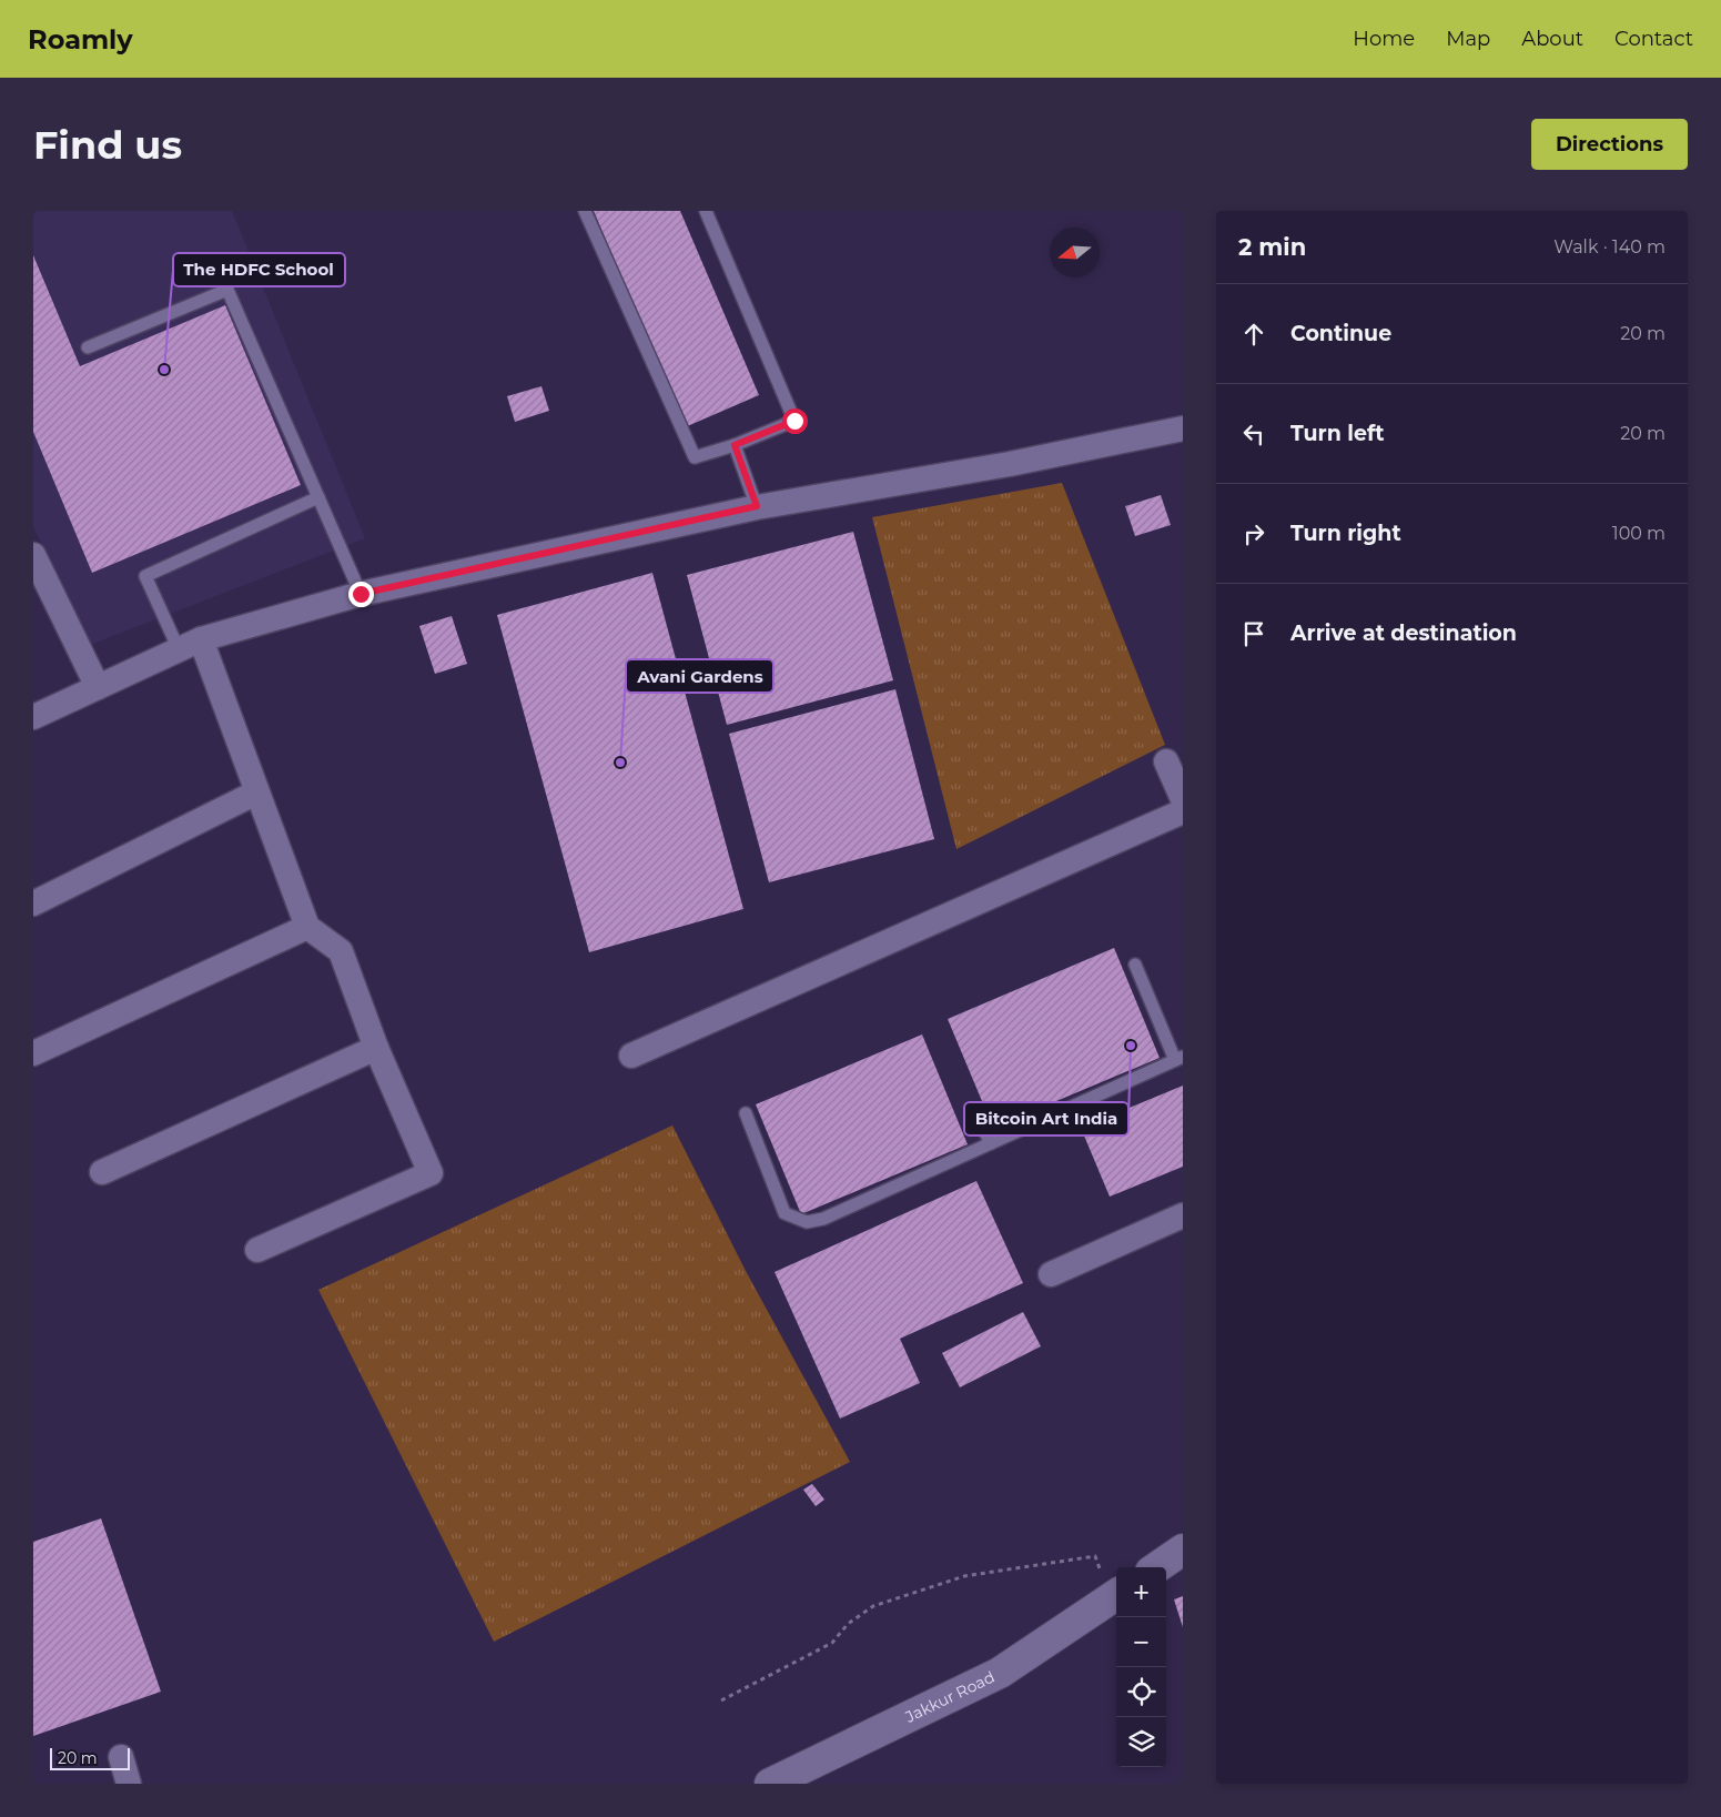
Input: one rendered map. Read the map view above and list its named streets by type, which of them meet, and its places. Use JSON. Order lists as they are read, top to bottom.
{
  "streets": {
    "street": ["Jakkur Road"]
  },
  "places": ["The HDFC School", "Avani Gardens", "Bitcoin Art India"],
  "scale_bar": "20 m",
  "north": "left",
  "page": {
    "header": "Roamly",
    "nav": [
      "Home",
      "Map",
      "About",
      "Contact"
    ],
    "buttons": "Directions",
    "title": "Find us",
    "heading": ["2 min", "Walk · 140 m"],
    "list": [
      ["Continue", "20 m"],
      ["Turn left", "20 m"],
      ["Turn right", "100 m"],
      "Arrive at destination"
    ],
    "map_buttons": ["+", "−"],
    "scale": "20 m"
  }
}
